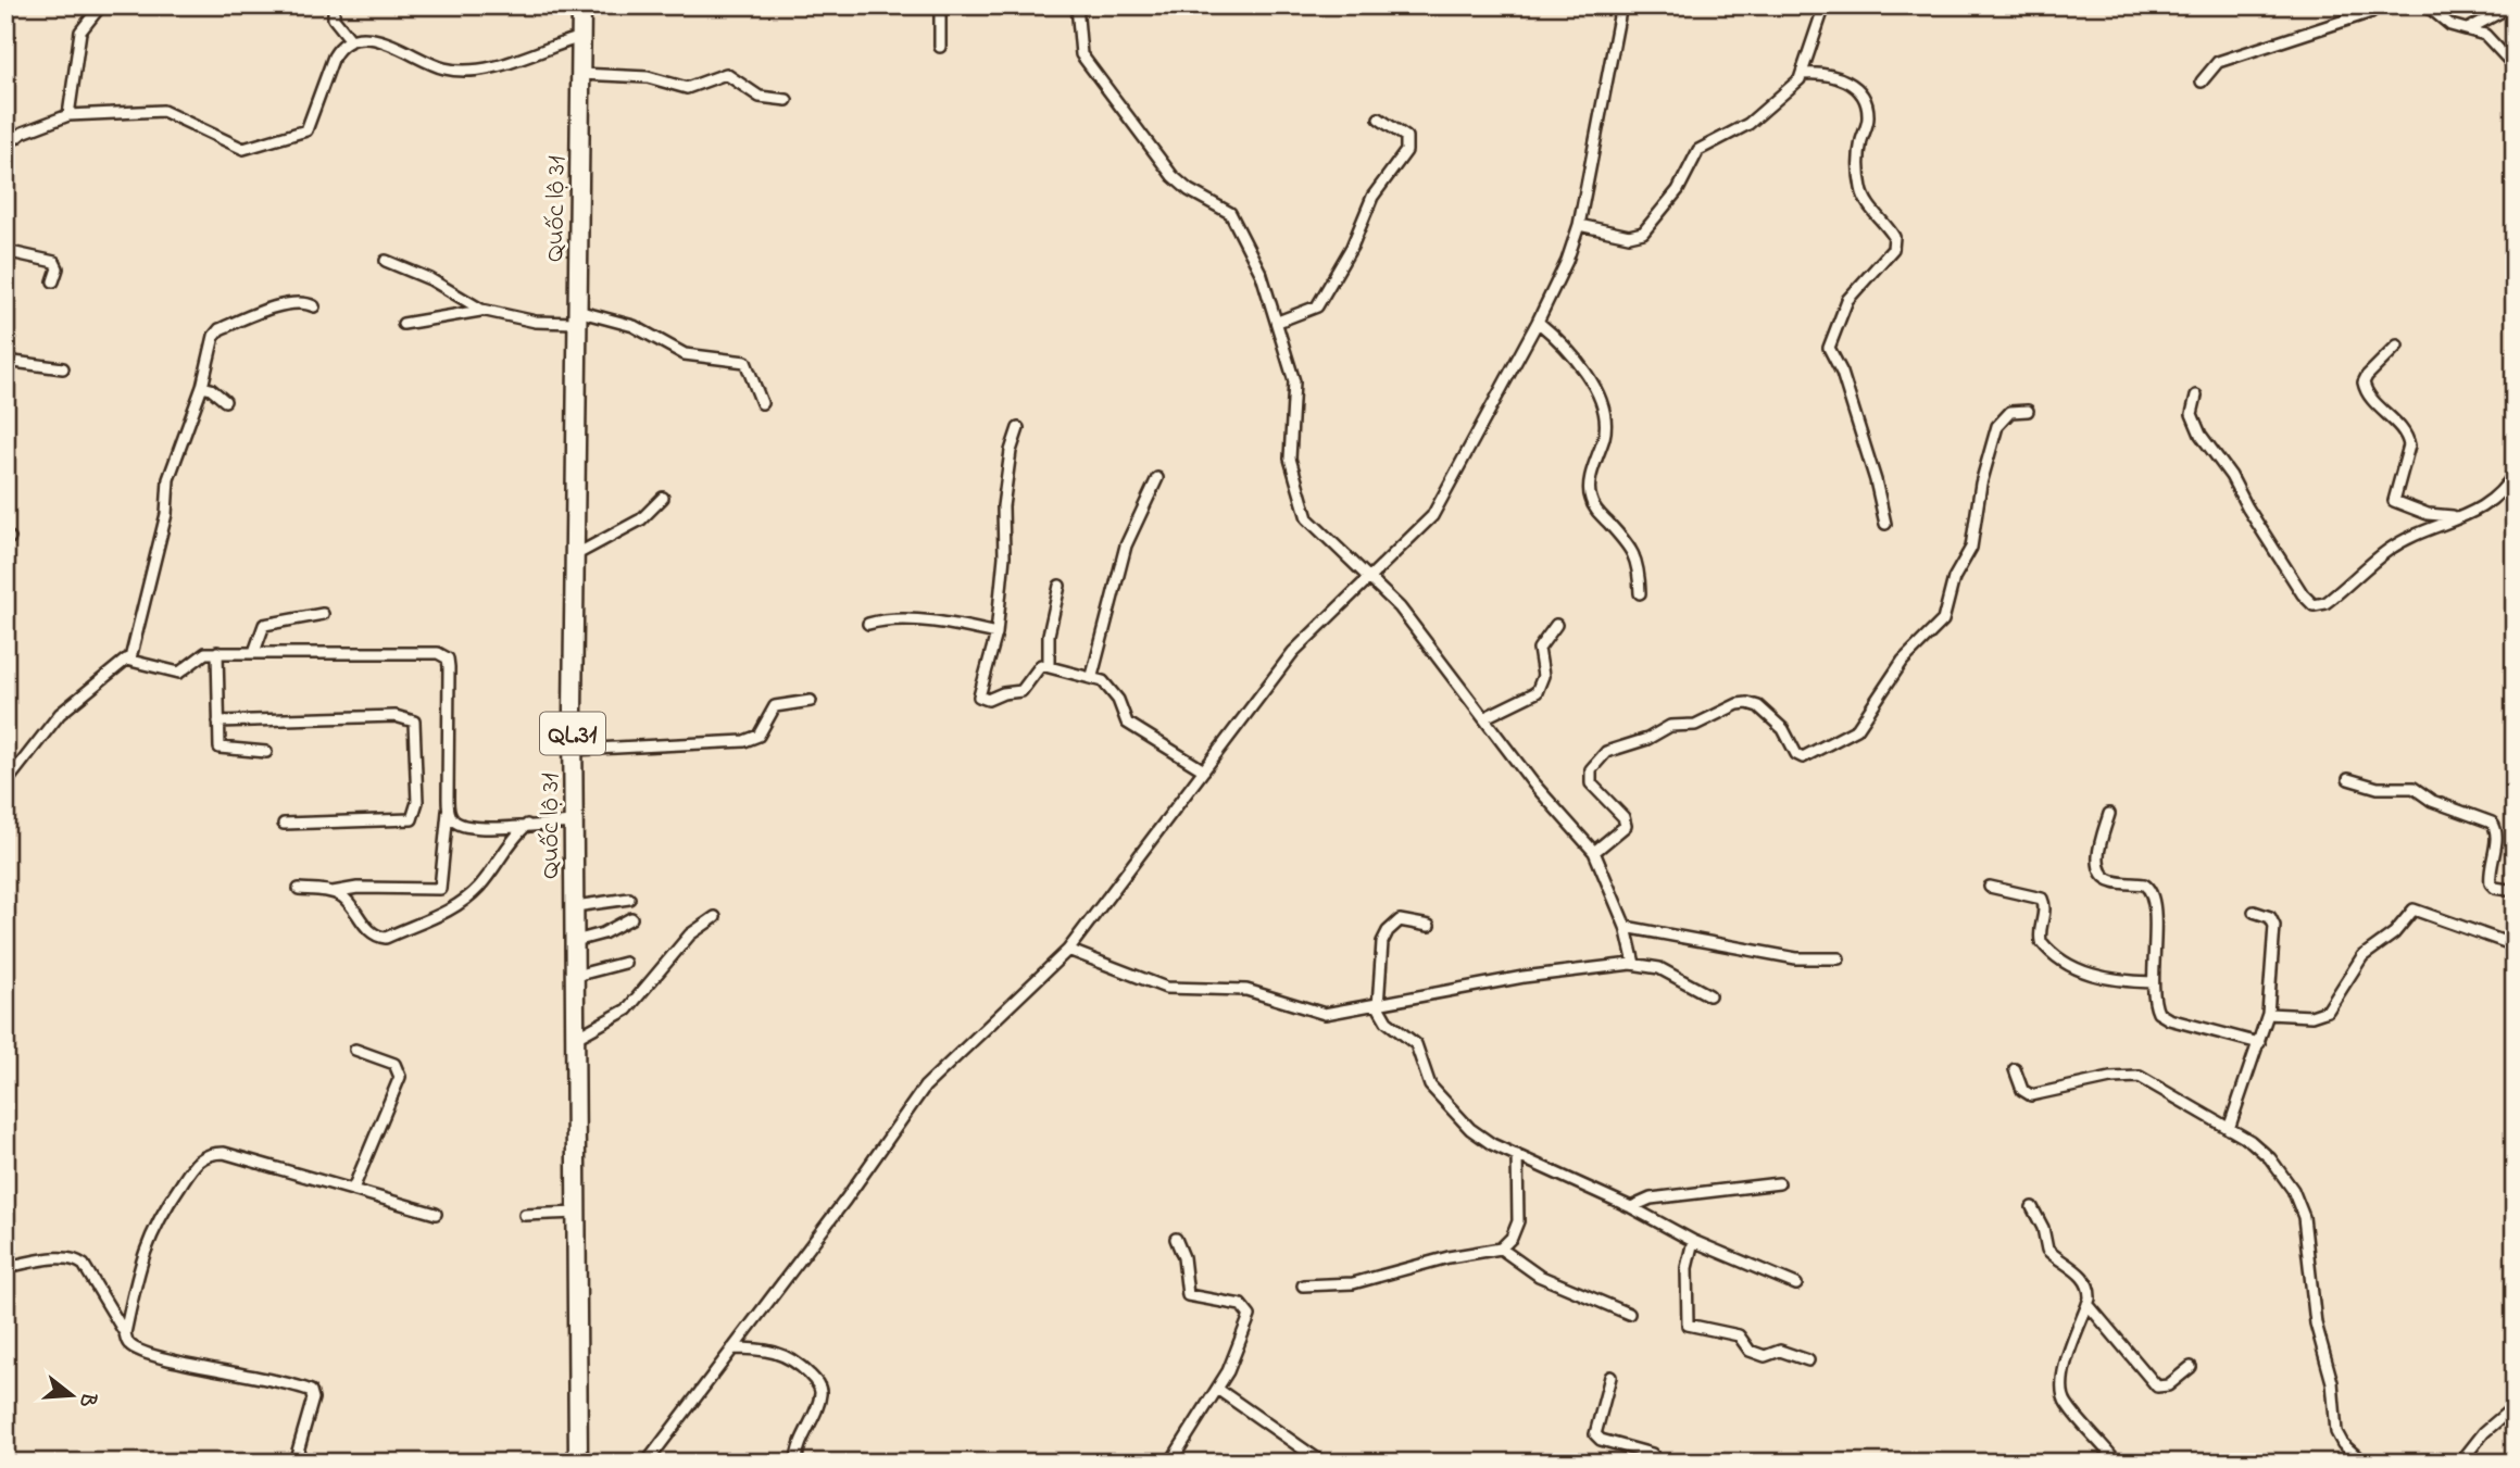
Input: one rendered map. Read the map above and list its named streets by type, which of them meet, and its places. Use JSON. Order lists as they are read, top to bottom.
{
  "streets": {
    "highway": ["Quốc lộ 31", "QL.31"]
  },
  "north": "right"
}
